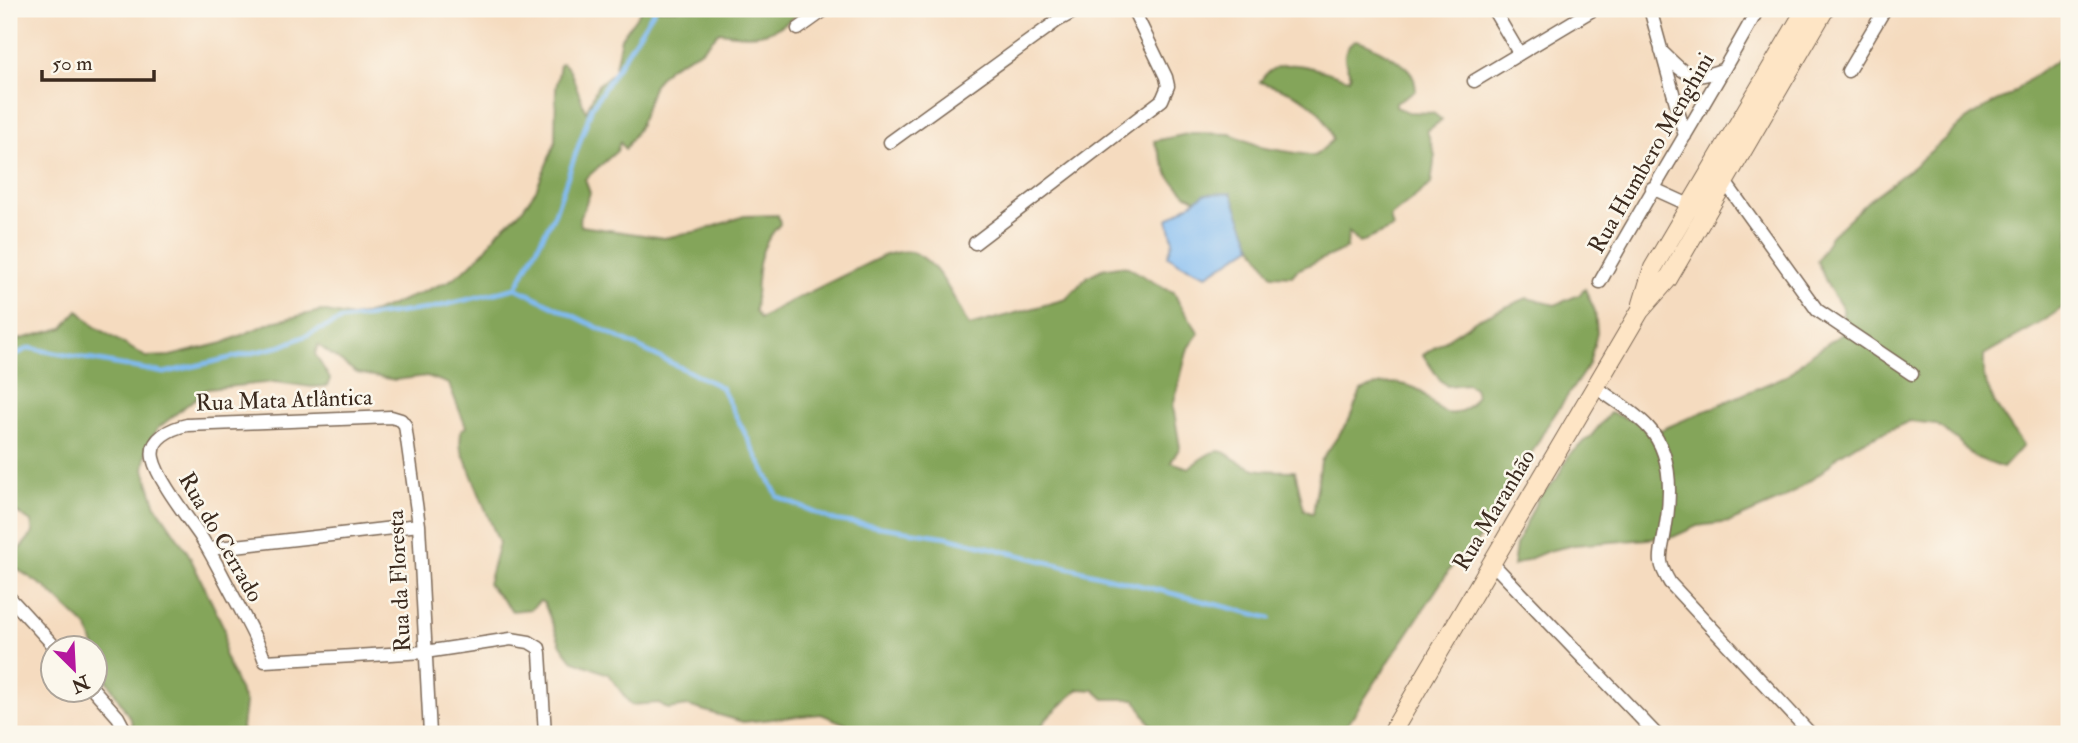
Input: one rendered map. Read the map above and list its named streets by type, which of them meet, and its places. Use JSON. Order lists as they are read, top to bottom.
{
  "streets": {
    "street": [
      "Rua Humbero Menghini",
      "Rua Mata Atlântica",
      "Rua Maranhão",
      "Rua do Cerrado",
      "Rua da Floresta"
    ]
  },
  "crossings": [
    ["Rua Mata Atlântica", "Rua do Cerrado"],
    ["Rua Mata Atlântica", "Rua da Floresta"],
    ["Rua do Cerrado", "Rua da Floresta"]
  ],
  "scale_bar": "50 m",
  "north": "bottom right"
}
